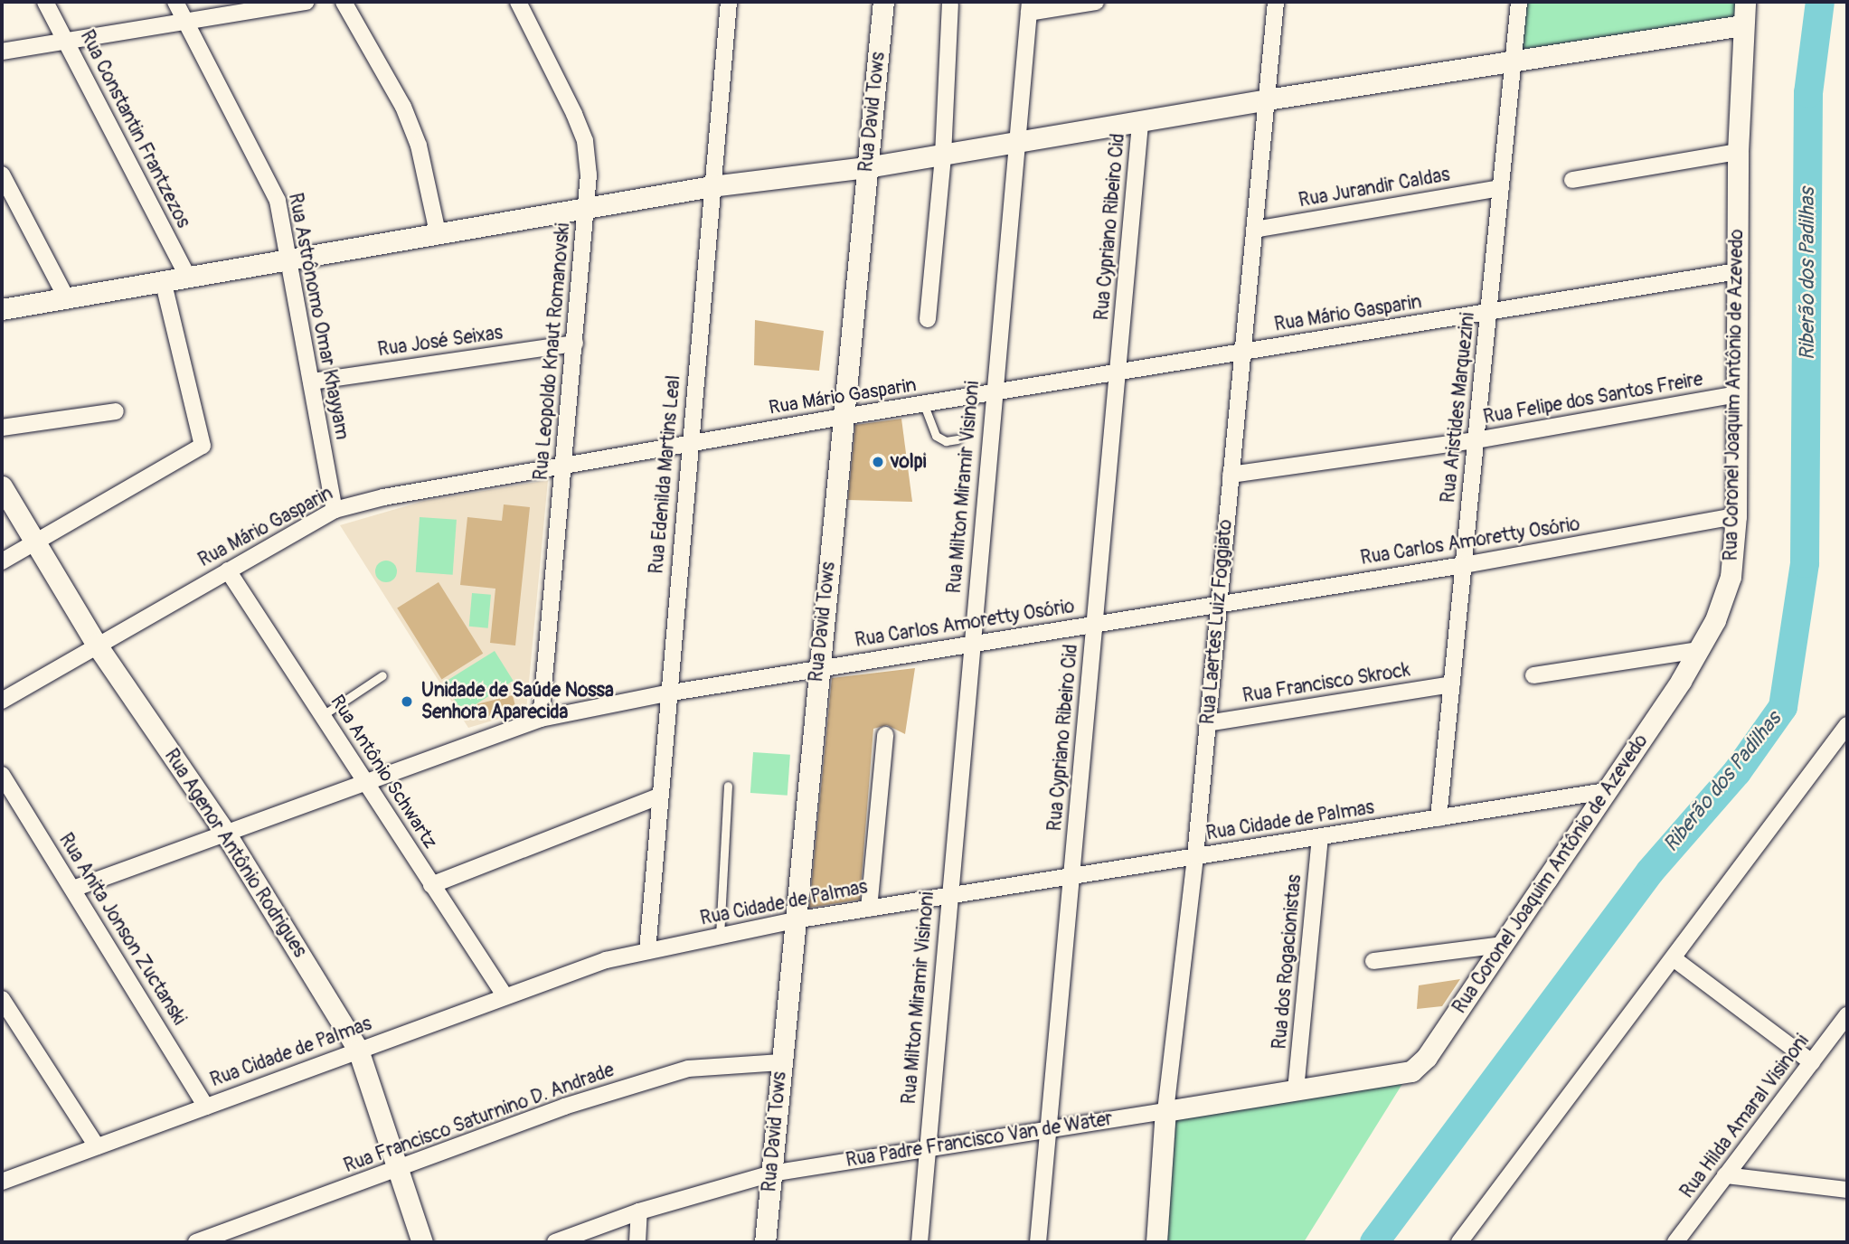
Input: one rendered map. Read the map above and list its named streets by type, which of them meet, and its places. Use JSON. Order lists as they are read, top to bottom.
{
  "streets": {
    "street": [
      "Rua David Tows",
      "Rua Constantin Frantzezos",
      "Rua Jurandir Caldas",
      "Rua Cypriano Ribeiro Cid",
      "Rua Mário Gasparin",
      "Rua Astrônomo Omar Khayyam",
      "Rua José Seixas",
      "Rua Leopoldo Knaut Romanovski",
      "Rua Coronel Joaquim Antônio de Azevedo",
      "Rua Felipe dos Santos Freire",
      "Rua Aristides Marquezini",
      "Rua Edenilda Martins Leal",
      "Rua Milton Miramir Visinoni",
      "Rua Carlos Amoretty Osório",
      "Rua Laertes Luiz Foggiato",
      "Rua Francisco Skrock",
      "Rua Antônio Schwartz",
      "Rua Cidade de Palmas",
      "Rua Agenor Antônio Rodrigues",
      "Rua Anita Jonson Zuctanski",
      "Rua dos Rogacionistas",
      "Rua Hilda Amaral Visinoni",
      "Rua Francisco Saturnino D. Andrade",
      "Rua Padre Francisco Van de Water"
    ]
  },
  "crossings": [
    ["Rua David Tows", "Rua Mário Gasparin"],
    ["Rua David Tows", "Rua Carlos Amoretty Osório"],
    ["Rua David Tows", "Rua Cidade de Palmas"],
    ["Rua David Tows", "Rua Francisco Saturnino D. Andrade"],
    ["Rua David Tows", "Rua Padre Francisco Van de Water"],
    ["Rua Jurandir Caldas", "Rua Aristides Marquezini"],
    ["Rua Jurandir Caldas", "Rua Laertes Luiz Foggiato"],
    ["Rua Cypriano Ribeiro Cid", "Rua Mário Gasparin"],
    ["Rua Cypriano Ribeiro Cid", "Rua Carlos Amoretty Osório"],
    ["Rua Cypriano Ribeiro Cid", "Rua Cidade de Palmas"],
    ["Rua Cypriano Ribeiro Cid", "Rua Padre Francisco Van de Water"],
    ["Rua Mário Gasparin", "Rua Astrônomo Omar Khayyam"],
    ["Rua Mário Gasparin", "Rua Leopoldo Knaut Romanovski"],
    ["Rua Mário Gasparin", "Rua Coronel Joaquim Antônio de Azevedo"],
    ["Rua Mário Gasparin", "Rua Aristides Marquezini"],
    ["Rua Mário Gasparin", "Rua Edenilda Martins Leal"],
    ["Rua Mário Gasparin", "Rua Milton Miramir Visinoni"],
    ["Rua Mário Gasparin", "Rua Laertes Luiz Foggiato"],
    ["Rua Mário Gasparin", "Rua Antônio Schwartz"],
    ["Rua Mário Gasparin", "Rua Agenor Antônio Rodrigues"],
    ["Rua Astrônomo Omar Khayyam", "Rua José Seixas"],
    ["Rua José Seixas", "Rua Leopoldo Knaut Romanovski"],
    ["Rua Leopoldo Knaut Romanovski", "Rua Carlos Amoretty Osório"],
    ["Rua Coronel Joaquim Antônio de Azevedo", "Rua Felipe dos Santos Freire"],
    ["Rua Coronel Joaquim Antônio de Azevedo", "Rua Carlos Amoretty Osório"],
    ["Rua Coronel Joaquim Antônio de Azevedo", "Rua Cidade de Palmas"],
    ["Rua Coronel Joaquim Antônio de Azevedo", "Rua Padre Francisco Van de Water"],
    ["Rua Felipe dos Santos Freire", "Rua Aristides Marquezini"],
    ["Rua Felipe dos Santos Freire", "Rua Laertes Luiz Foggiato"],
    ["Rua Aristides Marquezini", "Rua Carlos Amoretty Osório"],
    ["Rua Aristides Marquezini", "Rua Francisco Skrock"],
    ["Rua Aristides Marquezini", "Rua Cidade de Palmas"],
    ["Rua Edenilda Martins Leal", "Rua Carlos Amoretty Osório"],
    ["Rua Edenilda Martins Leal", "Rua Cidade de Palmas"],
    ["Rua Milton Miramir Visinoni", "Rua Carlos Amoretty Osório"],
    ["Rua Milton Miramir Visinoni", "Rua Cidade de Palmas"],
    ["Rua Milton Miramir Visinoni", "Rua Padre Francisco Van de Water"],
    ["Rua Carlos Amoretty Osório", "Rua Laertes Luiz Foggiato"],
    ["Rua Carlos Amoretty Osório", "Rua Antônio Schwartz"],
    ["Rua Carlos Amoretty Osório", "Rua Agenor Antônio Rodrigues"],
    ["Rua Carlos Amoretty Osório", "Rua Anita Jonson Zuctanski"],
    ["Rua Laertes Luiz Foggiato", "Rua Francisco Skrock"],
    ["Rua Laertes Luiz Foggiato", "Rua Cidade de Palmas"],
    ["Rua Laertes Luiz Foggiato", "Rua Padre Francisco Van de Water"],
    ["Rua Antônio Schwartz", "Rua Cidade de Palmas"],
    ["Rua Cidade de Palmas", "Rua Agenor Antônio Rodrigues"],
    ["Rua Cidade de Palmas", "Rua Anita Jonson Zuctanski"],
    ["Rua Cidade de Palmas", "Rua dos Rogacionistas"],
    ["Rua Agenor Antônio Rodrigues", "Rua Francisco Saturnino D. Andrade"],
    ["Rua dos Rogacionistas", "Rua Padre Francisco Van de Water"]
  ],
  "water": ["Riberão dos Padilhas"],
  "places": ["volpi", "Unidade de Saúde Nossa Senhora Aparecida"]
}
